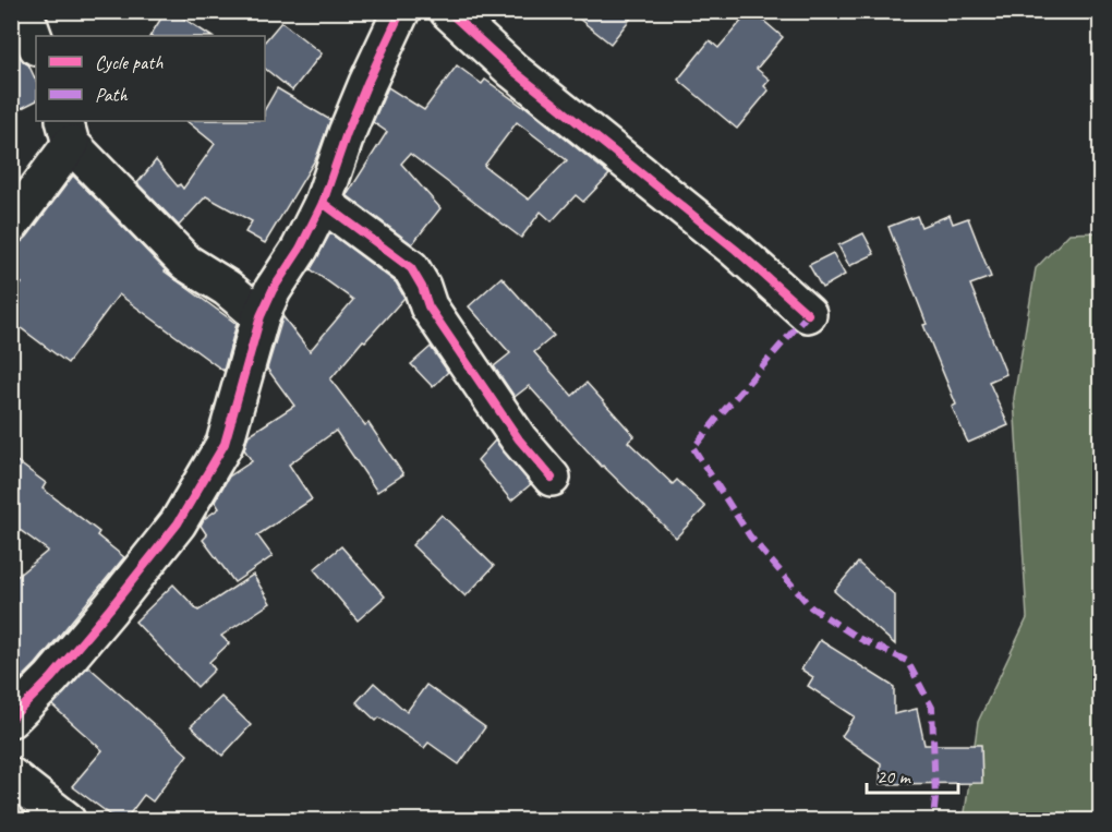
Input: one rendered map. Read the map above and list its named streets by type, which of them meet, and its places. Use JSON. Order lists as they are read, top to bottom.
{
  "legend": ["Cycle path", "Path"],
  "scale_bar": "20 m"
}
